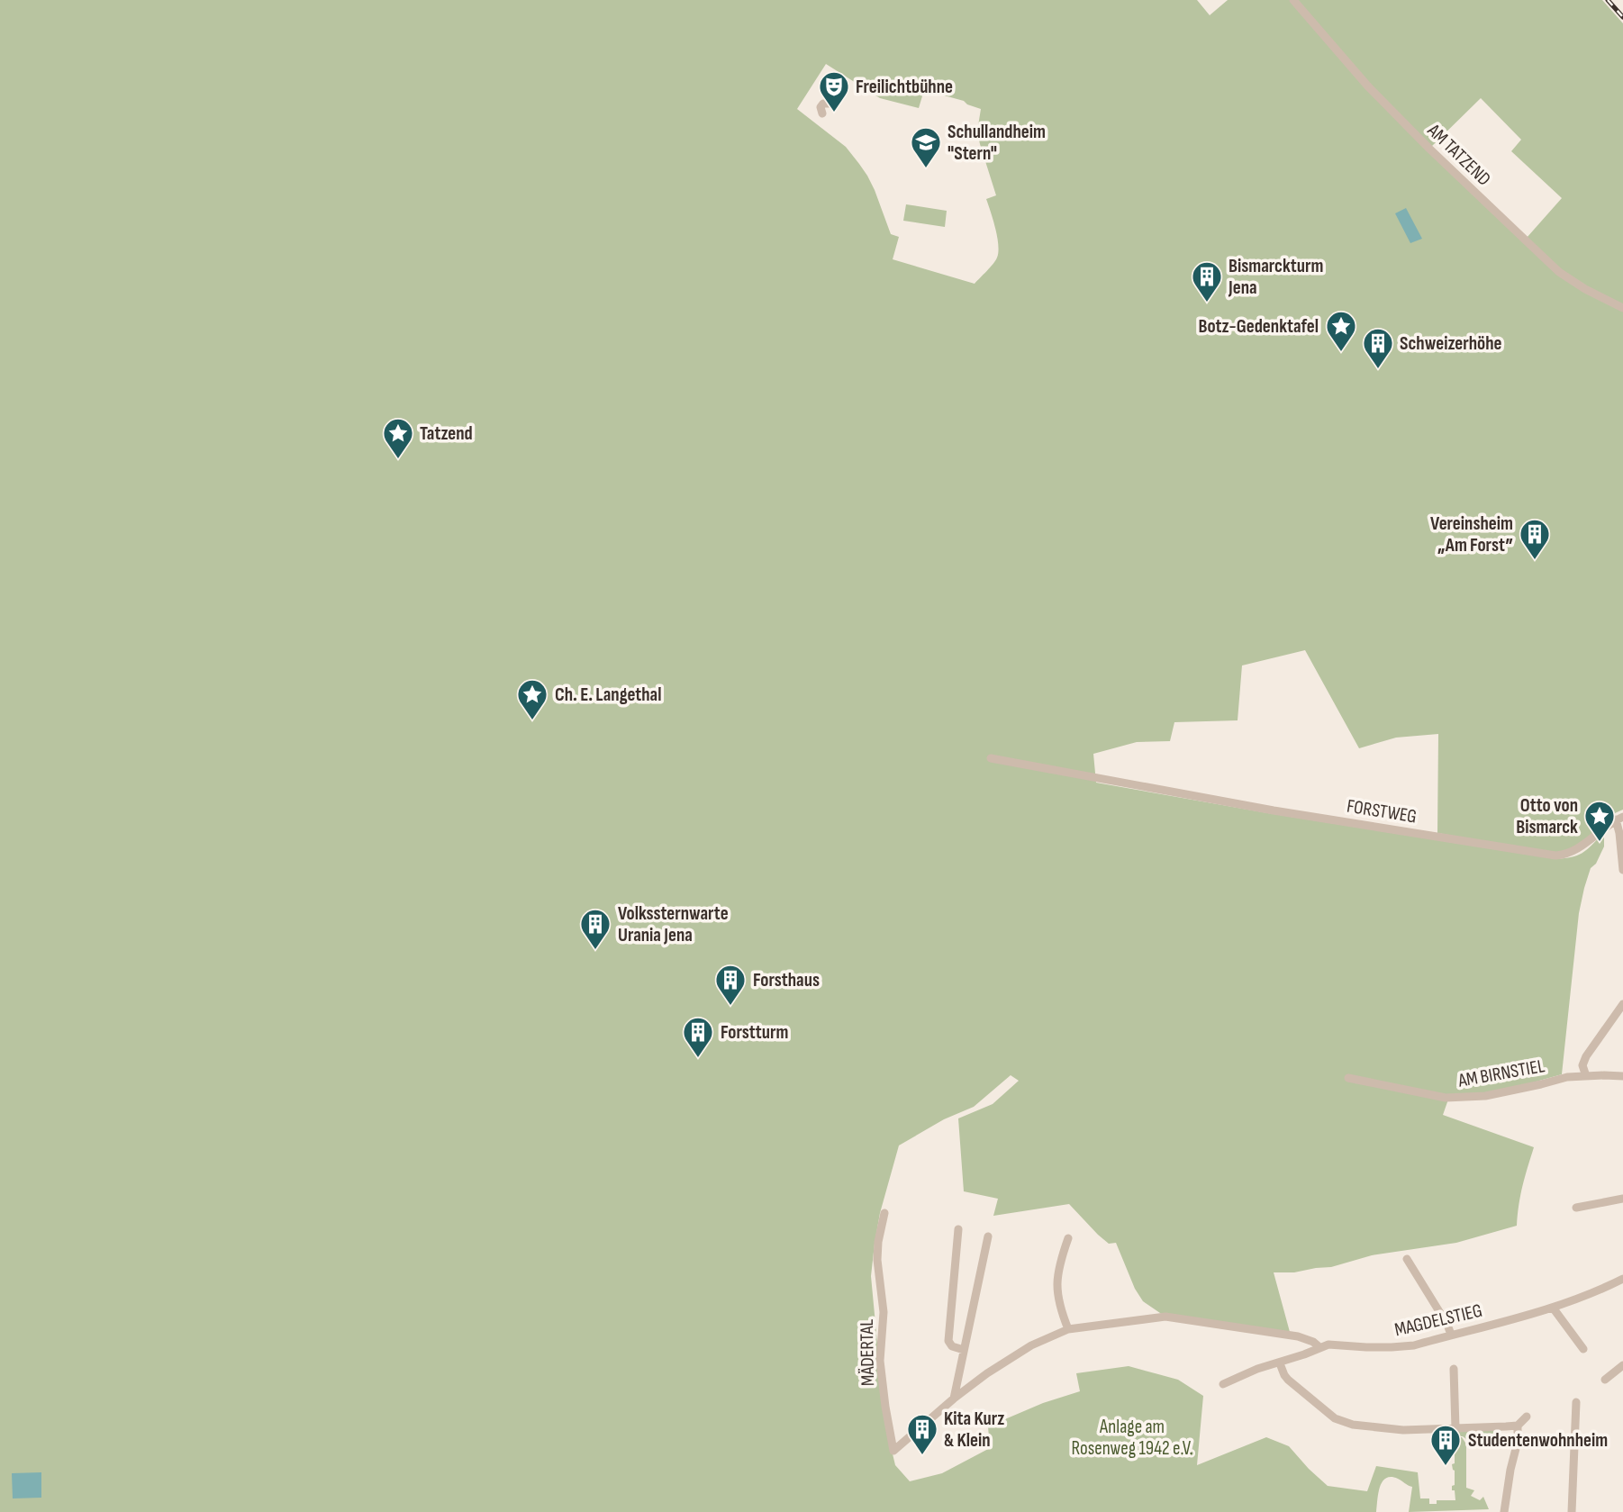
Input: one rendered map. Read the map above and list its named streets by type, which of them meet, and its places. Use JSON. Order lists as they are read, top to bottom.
{
  "streets": {
    "street": [
      "AM TATZEND",
      "FORSTWEG",
      "AM BIRNSTIEL",
      "MAGDELSTIEG",
      "MÄDERTAL"
    ]
  },
  "crossings": [
    ["MAGDELSTIEG", "MÄDERTAL"]
  ],
  "parks": ["Anlage am Rosenweg 1942 e.V."],
  "places": {
    "theatre": ["Freilichtbühne"],
    "school or university": ["Schullandheim \"Stern\""],
    "building": [
      "Bismarckturm Jena",
      "Schweizerhöhe",
      "Vereinsheim „Am Forst”",
      "Volkssternwarte Urania Jena",
      "Forsthaus",
      "Forstturm",
      "Kita Kurz & Klein",
      "Studentenwohnheim"
    ],
    "place": [
      "Botz-Gedenktafel",
      "Tatzend",
      "Ch. E. Langethal",
      "Otto von Bismarck"
    ]
  }
}
